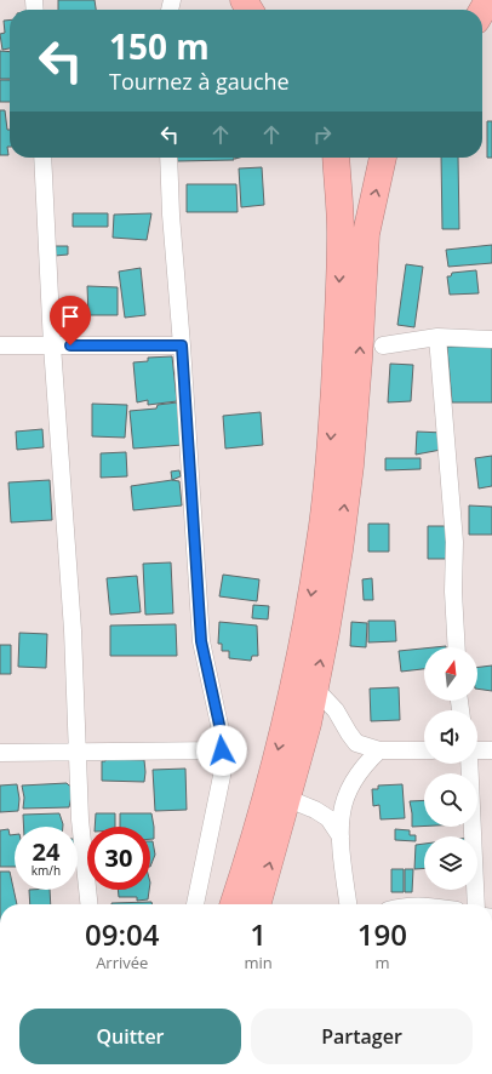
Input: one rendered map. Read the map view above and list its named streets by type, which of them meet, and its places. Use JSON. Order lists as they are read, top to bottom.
{
  "north": "top",
  "page": {
    "turn": ["150 m", "Tournez à gauche"],
    "speed": "24 km/h",
    "limit": "30",
    "eta": [
      "09:04",
      "Arrivée",
      "1",
      "min",
      "190",
      "m"
    ],
    "buttons": ["Quitter", "Partager"]
  }
}
